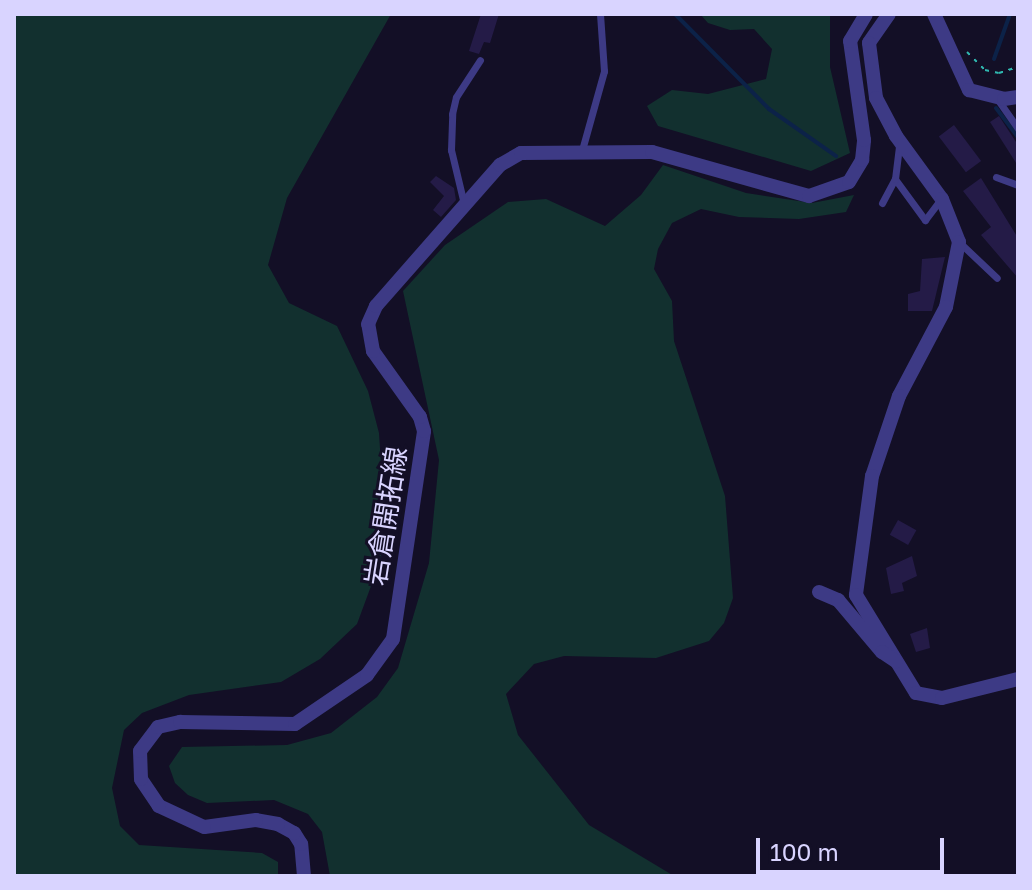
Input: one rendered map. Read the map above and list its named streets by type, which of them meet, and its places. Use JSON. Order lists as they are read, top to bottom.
{
  "streets": {
    "street": ["岩倉開拓線"]
  },
  "scale_bar": "100 m"
}
